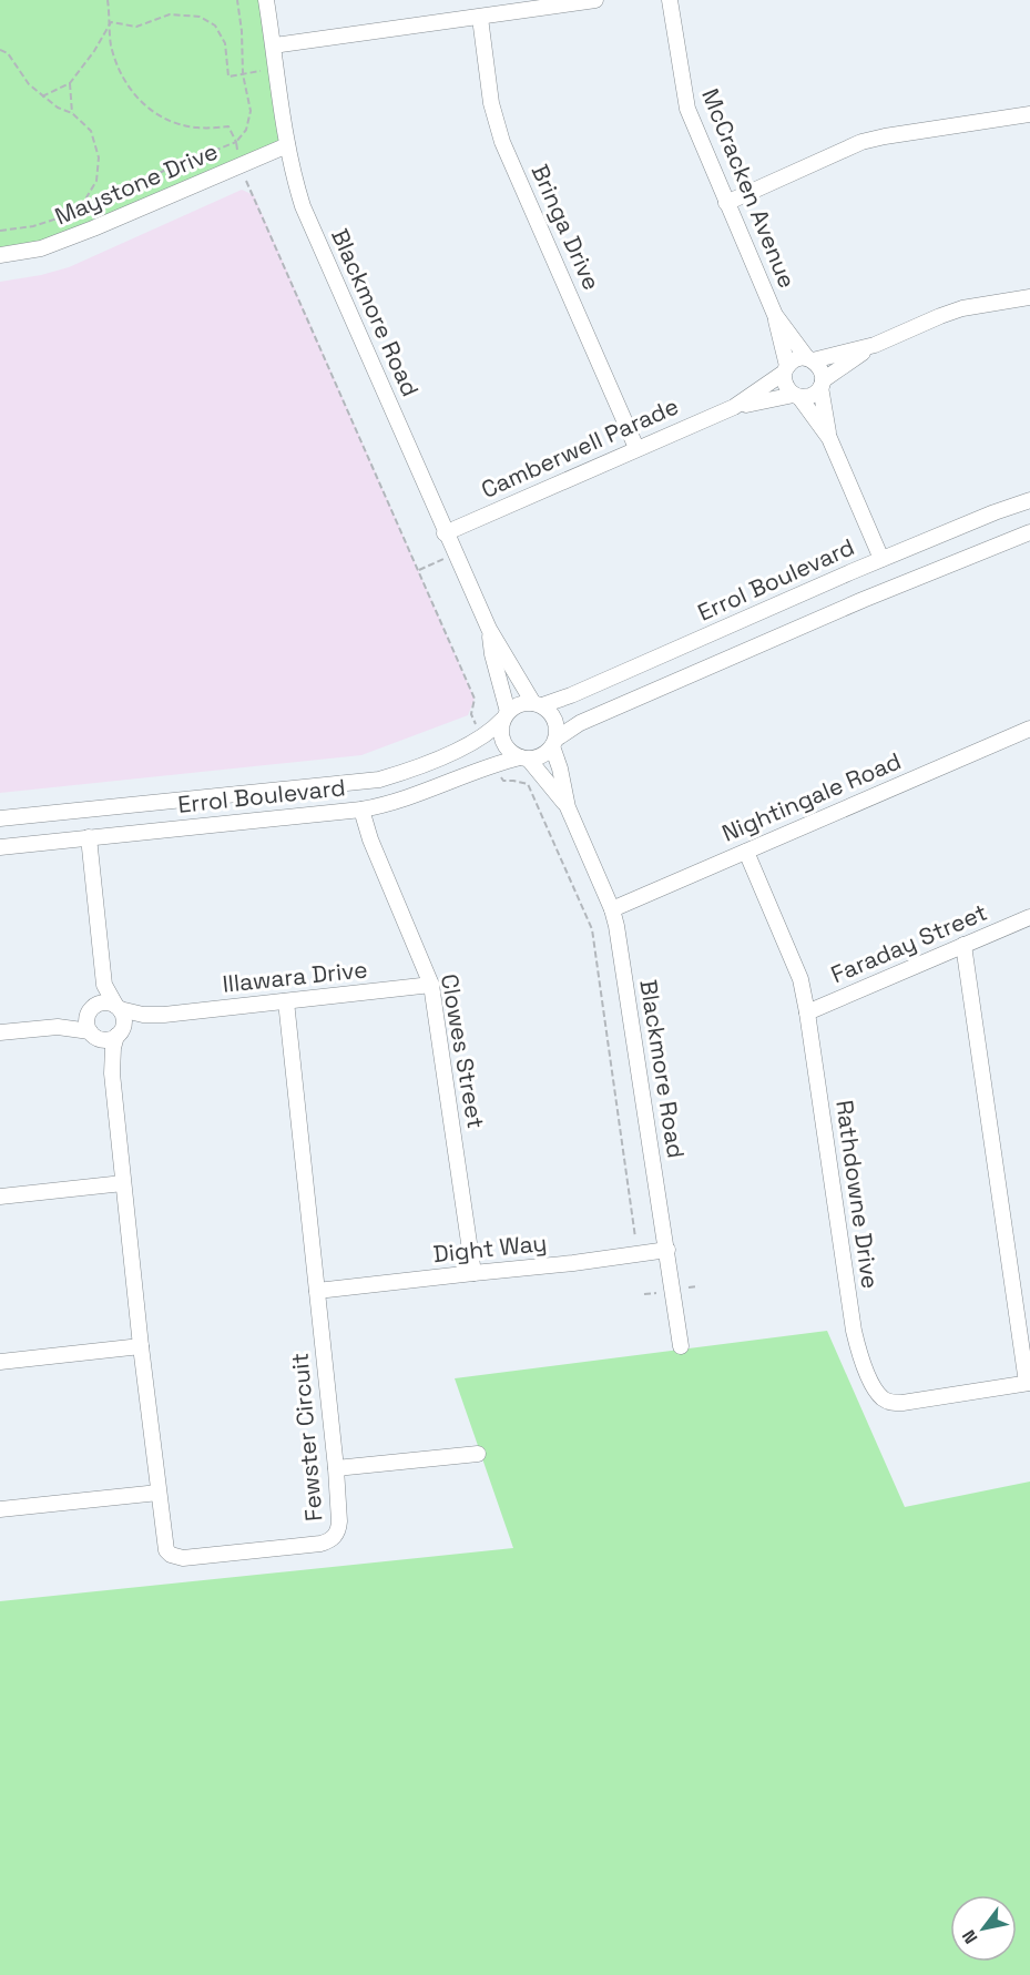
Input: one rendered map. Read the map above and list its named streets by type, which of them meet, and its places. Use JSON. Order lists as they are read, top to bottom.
{
  "streets": {
    "street": [
      "Maystone Drive",
      "McCracken Avenue",
      "Bringa Drive",
      "Blackmore Road",
      "Camberwell Parade",
      "Errol Boulevard",
      "Nightingale Road",
      "Faraday Street",
      "Illawara Drive",
      "Clowes Street",
      "Rathdowne Drive",
      "Dight Way",
      "Fewster Circuit"
    ]
  },
  "crossings": [
    ["Maystone Drive", "Blackmore Road"],
    ["McCracken Avenue", "Camberwell Parade"],
    ["Bringa Drive", "Camberwell Parade"],
    ["Blackmore Road", "Camberwell Parade"],
    ["Blackmore Road", "Errol Boulevard"],
    ["Blackmore Road", "Nightingale Road"],
    ["Blackmore Road", "Dight Way"],
    ["Errol Boulevard", "Clowes Street"],
    ["Nightingale Road", "Rathdowne Drive"],
    ["Faraday Street", "Rathdowne Drive"],
    ["Illawara Drive", "Clowes Street"],
    ["Illawara Drive", "Fewster Circuit"],
    ["Clowes Street", "Dight Way"],
    ["Dight Way", "Fewster Circuit"]
  ],
  "north": "bottom left"
}
